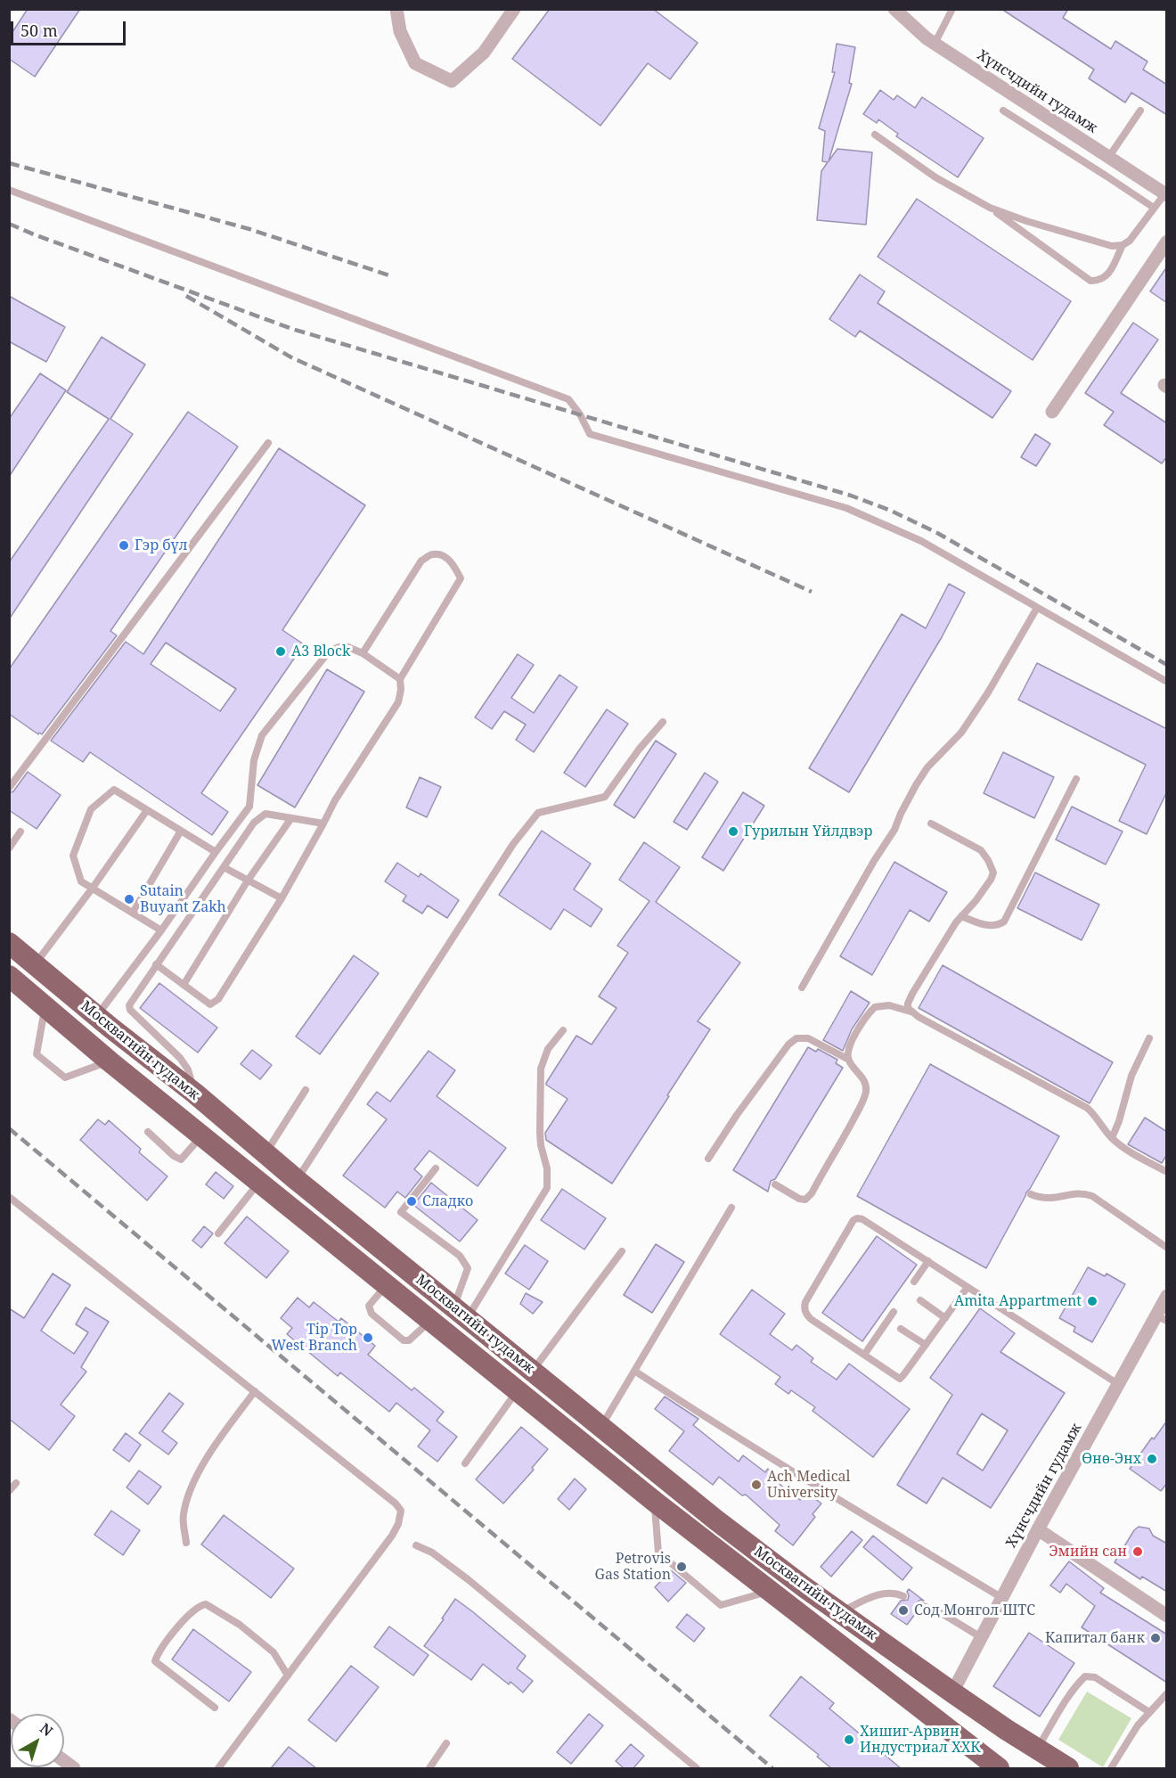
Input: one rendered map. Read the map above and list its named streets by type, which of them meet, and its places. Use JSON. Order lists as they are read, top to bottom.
{
  "streets": {
    "highway": ["Москвагийн гудамж"],
    "street": ["Хүнсчдийн гудамж"]
  },
  "crossings": [
    ["Хүнсчдийн гудамж", "Москвагийн гудамж"]
  ],
  "places": [
    "Гэр бүл",
    "A3 Block",
    "Гурилын Үйлдвэр",
    "Sutain Buyant Zakh",
    "Сладко",
    "Amita Appartment",
    "Tip Top West Branch",
    "Өнө-Энх",
    "Ach Medical University",
    "Эмийн сан",
    "Petrovis Gas Station",
    "Сод Монгол ШТС",
    "Капитал банк",
    "Хишиг-Арвин Индустриал ХХК"
  ],
  "scale_bar": "50 m",
  "north": "top right"
}
